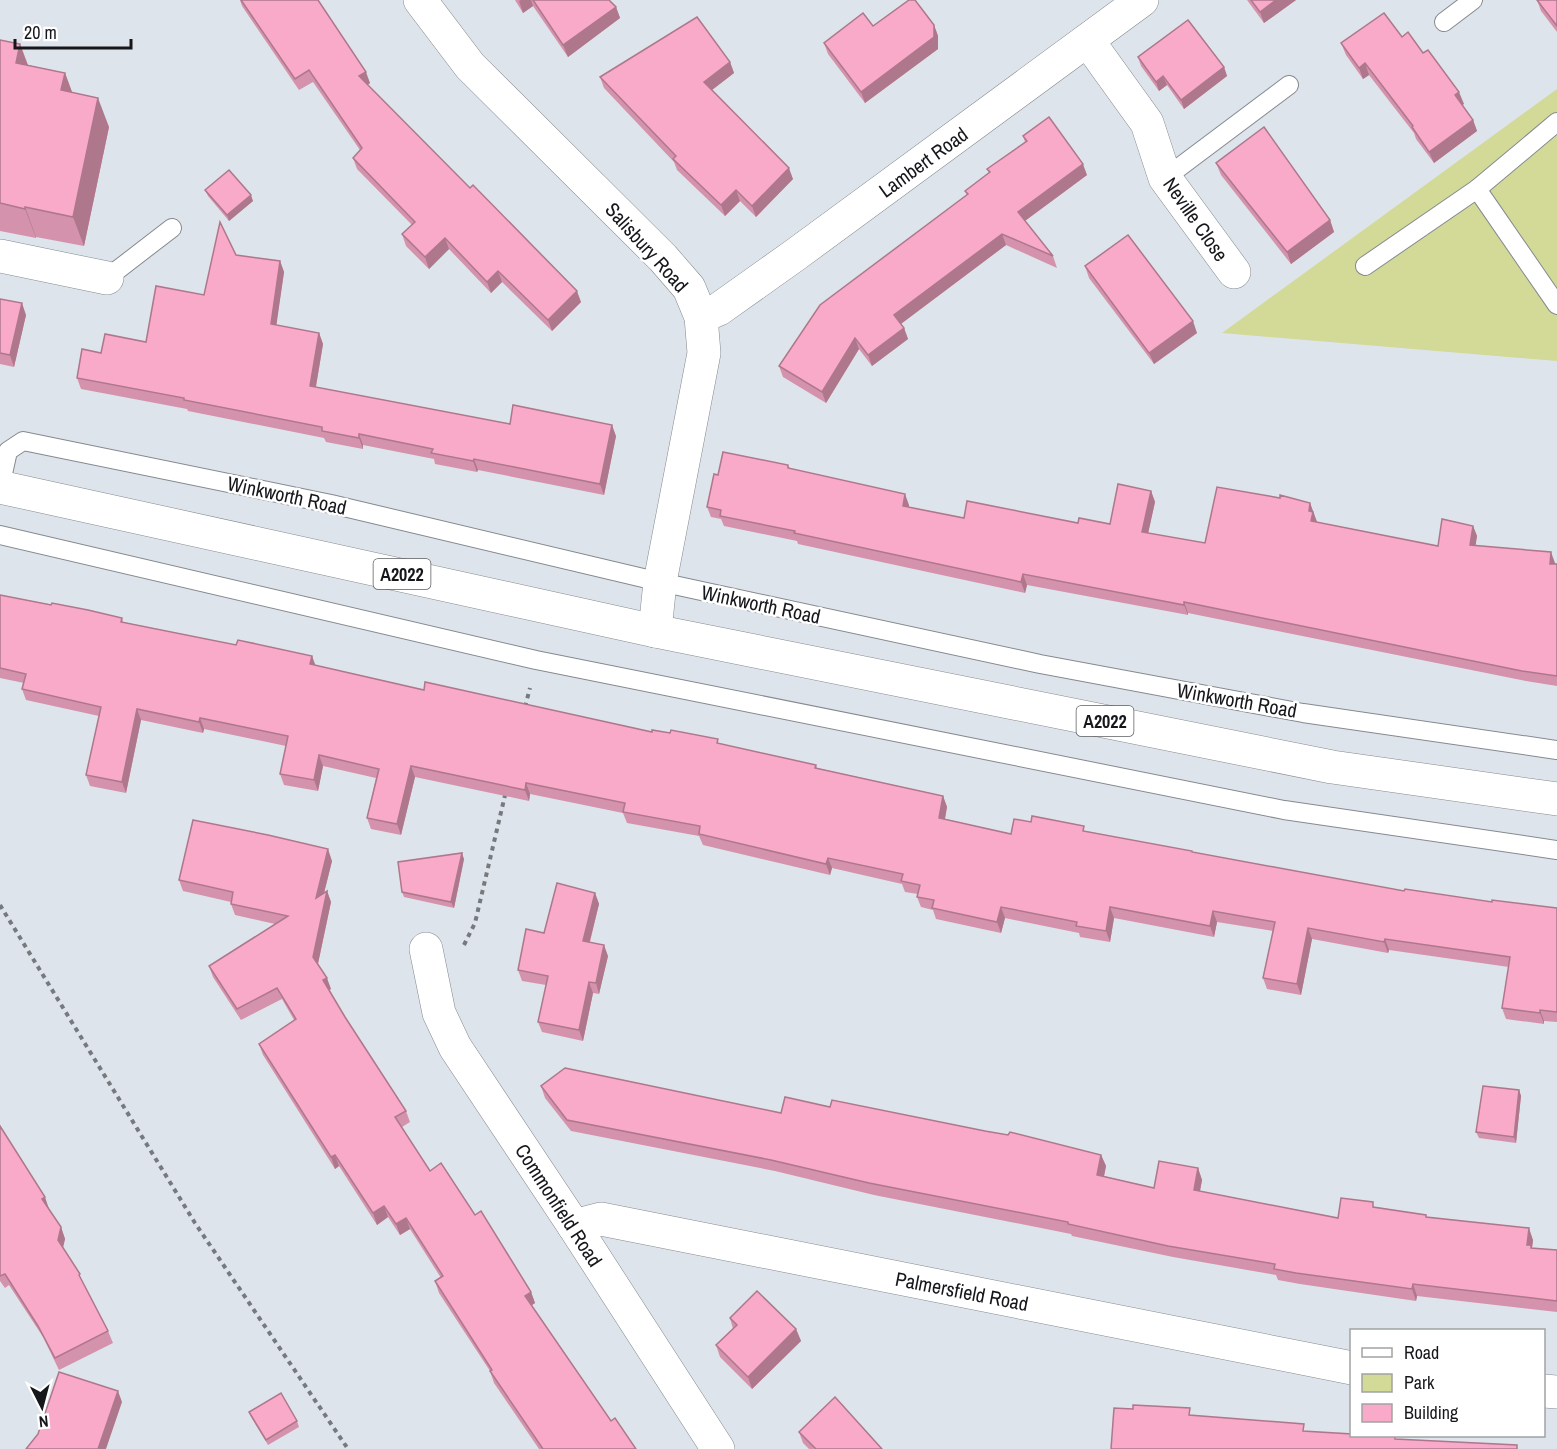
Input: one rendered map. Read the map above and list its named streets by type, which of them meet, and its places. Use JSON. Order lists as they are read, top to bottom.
{
  "streets": {
    "street": [
      "Lambert Road",
      "Neville Close",
      "Salisbury Road",
      "Winkworth Road",
      "A2022",
      "Commonfield Road",
      "Palmersfield Road"
    ]
  },
  "crossings": [
    ["Lambert Road", "Neville Close"],
    ["Lambert Road", "Salisbury Road"],
    ["Salisbury Road", "Winkworth Road"],
    ["Commonfield Road", "Palmersfield Road"]
  ],
  "legend": ["Road", "Park", "Building"],
  "scale_bar": "20 m",
  "north": "bottom"
}
